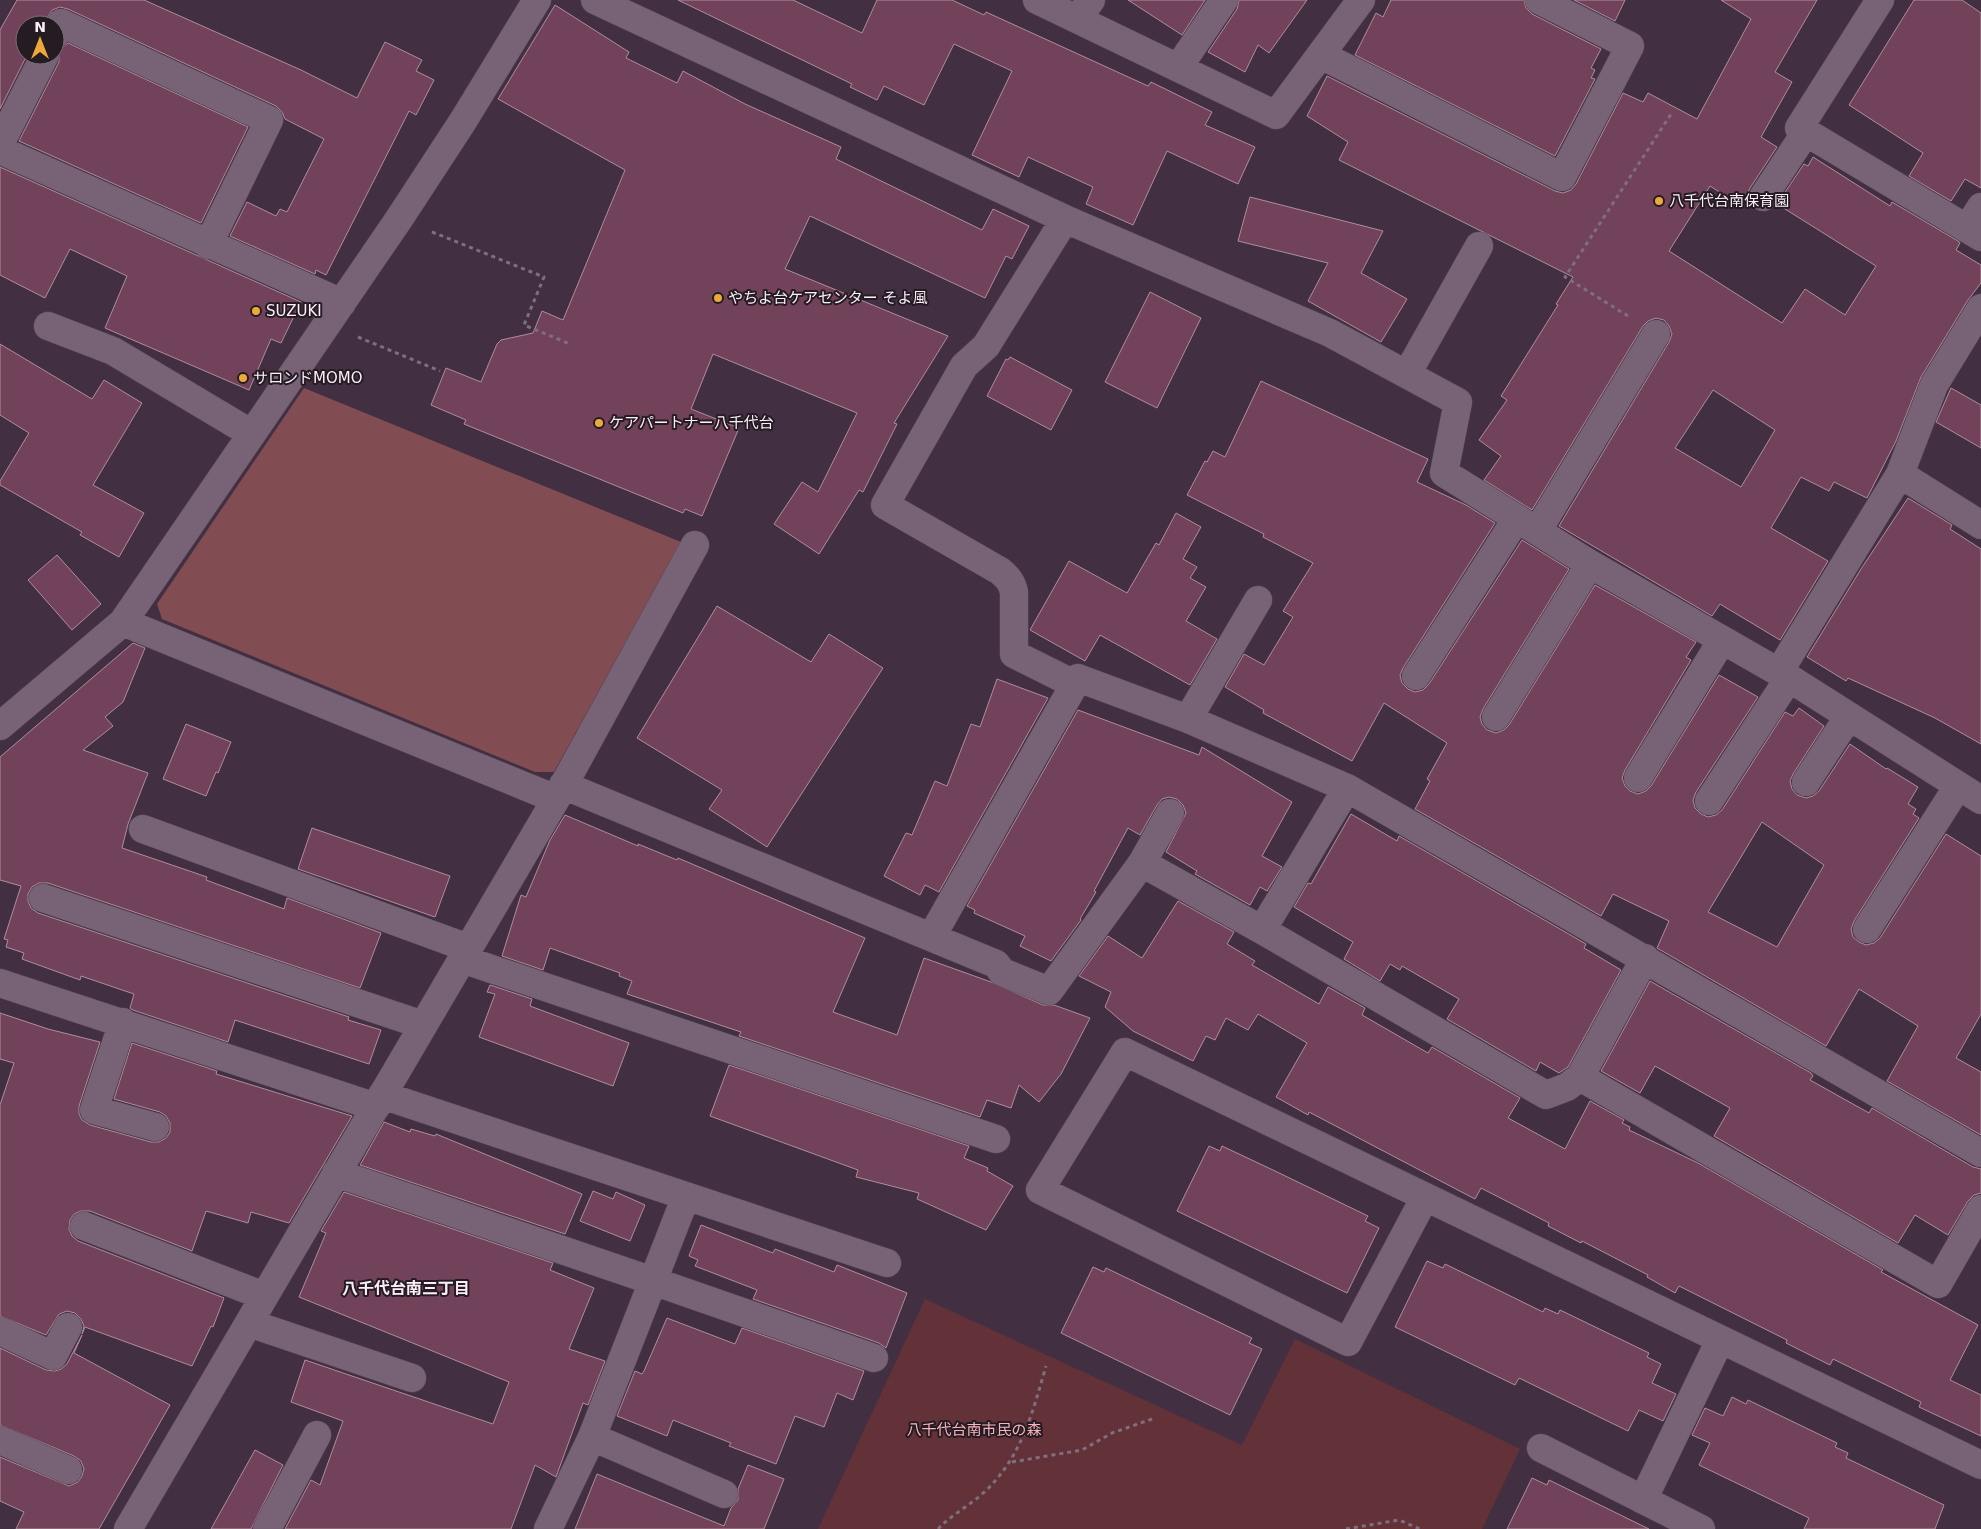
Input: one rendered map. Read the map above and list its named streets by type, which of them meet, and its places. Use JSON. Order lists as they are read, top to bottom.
{
  "districts": ["八千代台南三丁目"],
  "parks": ["八千代台南市民の森"],
  "places": [
    "八千代台南保育園",
    "やちよ台ケアセンター そよ風",
    "SUZUKI",
    "サロンドMOMO",
    "ケアパートナー八千代台"
  ],
  "north": "top"
}
